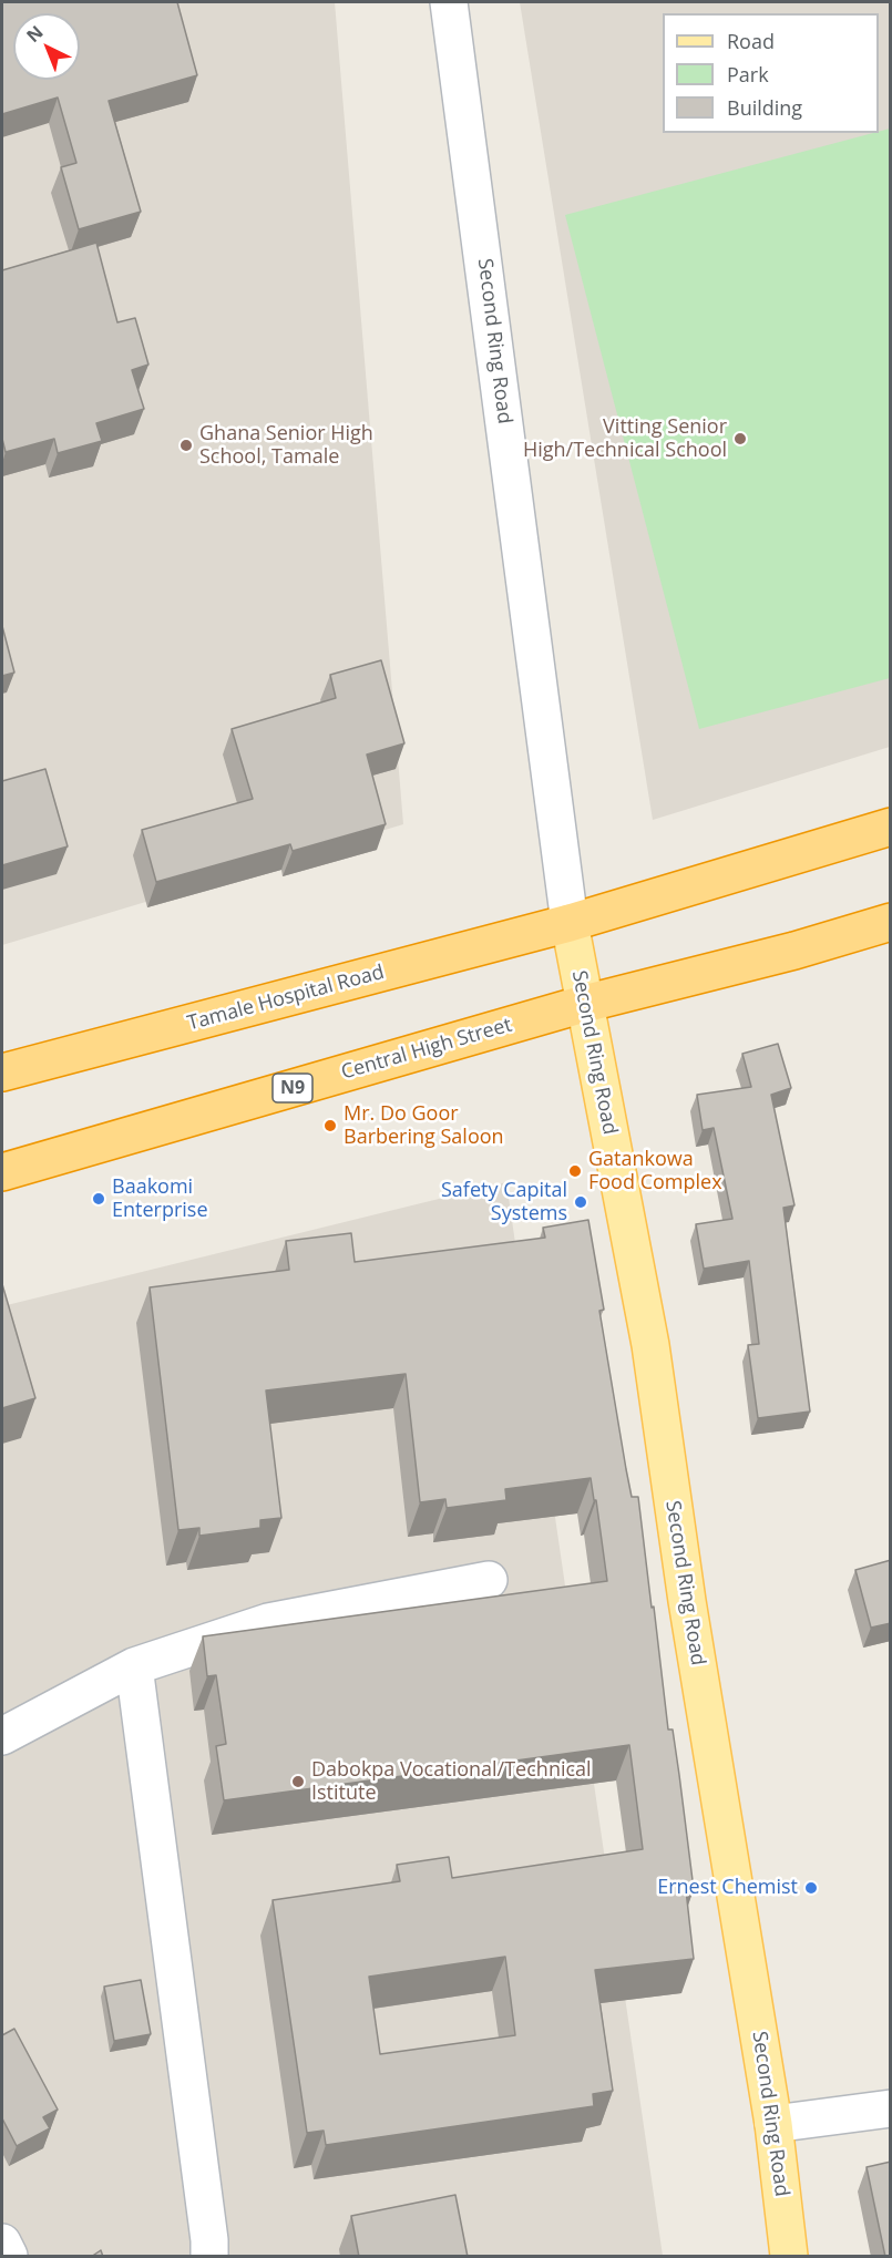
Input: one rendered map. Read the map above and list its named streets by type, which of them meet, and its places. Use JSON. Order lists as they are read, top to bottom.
{
  "streets": {
    "highway": ["Tamale Hospital Road", "Central High Street", "N9"],
    "main road": ["Second Ring Road"]
  },
  "crossings": [
    ["Second Ring Road", "Tamale Hospital Road"],
    ["Second Ring Road", "Central High Street"],
    ["Second Ring Road", "N9"],
    ["Central High Street", "N9"]
  ],
  "places": [
    "Vitting Senior High/Technical School",
    "Ghana Senior High School, Tamale",
    "Mr. Do Goor Barbering Saloon",
    "Gatankowa Food Complex",
    "Baakomi Enterprise",
    "Safety Capital Systems",
    "Dabokpa Vocational/Technical Istitute",
    "Ernest Chemist"
  ],
  "legend": ["Road", "Park", "Building"],
  "north": "top left"
}
